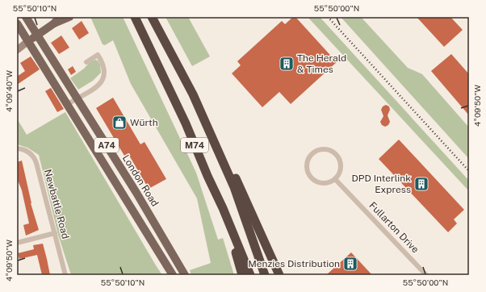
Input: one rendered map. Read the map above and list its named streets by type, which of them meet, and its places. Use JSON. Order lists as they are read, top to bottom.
{
  "streets": {
    "highway": ["M74"],
    "main road": ["A74", "London Road"],
    "street": ["Newbattle Road", "Fullarton Drive"]
  },
  "places": {
    "building": ["The Herald & Times", "DPD Interlink Express", "Menzies Distribution"],
    "shop": ["Würth"]
  },
  "coordinates": [
    "55°50'10\"N",
    "55°50'00\"N",
    "4°09'40\"W",
    "4°09'50\"W"
  ]
}
